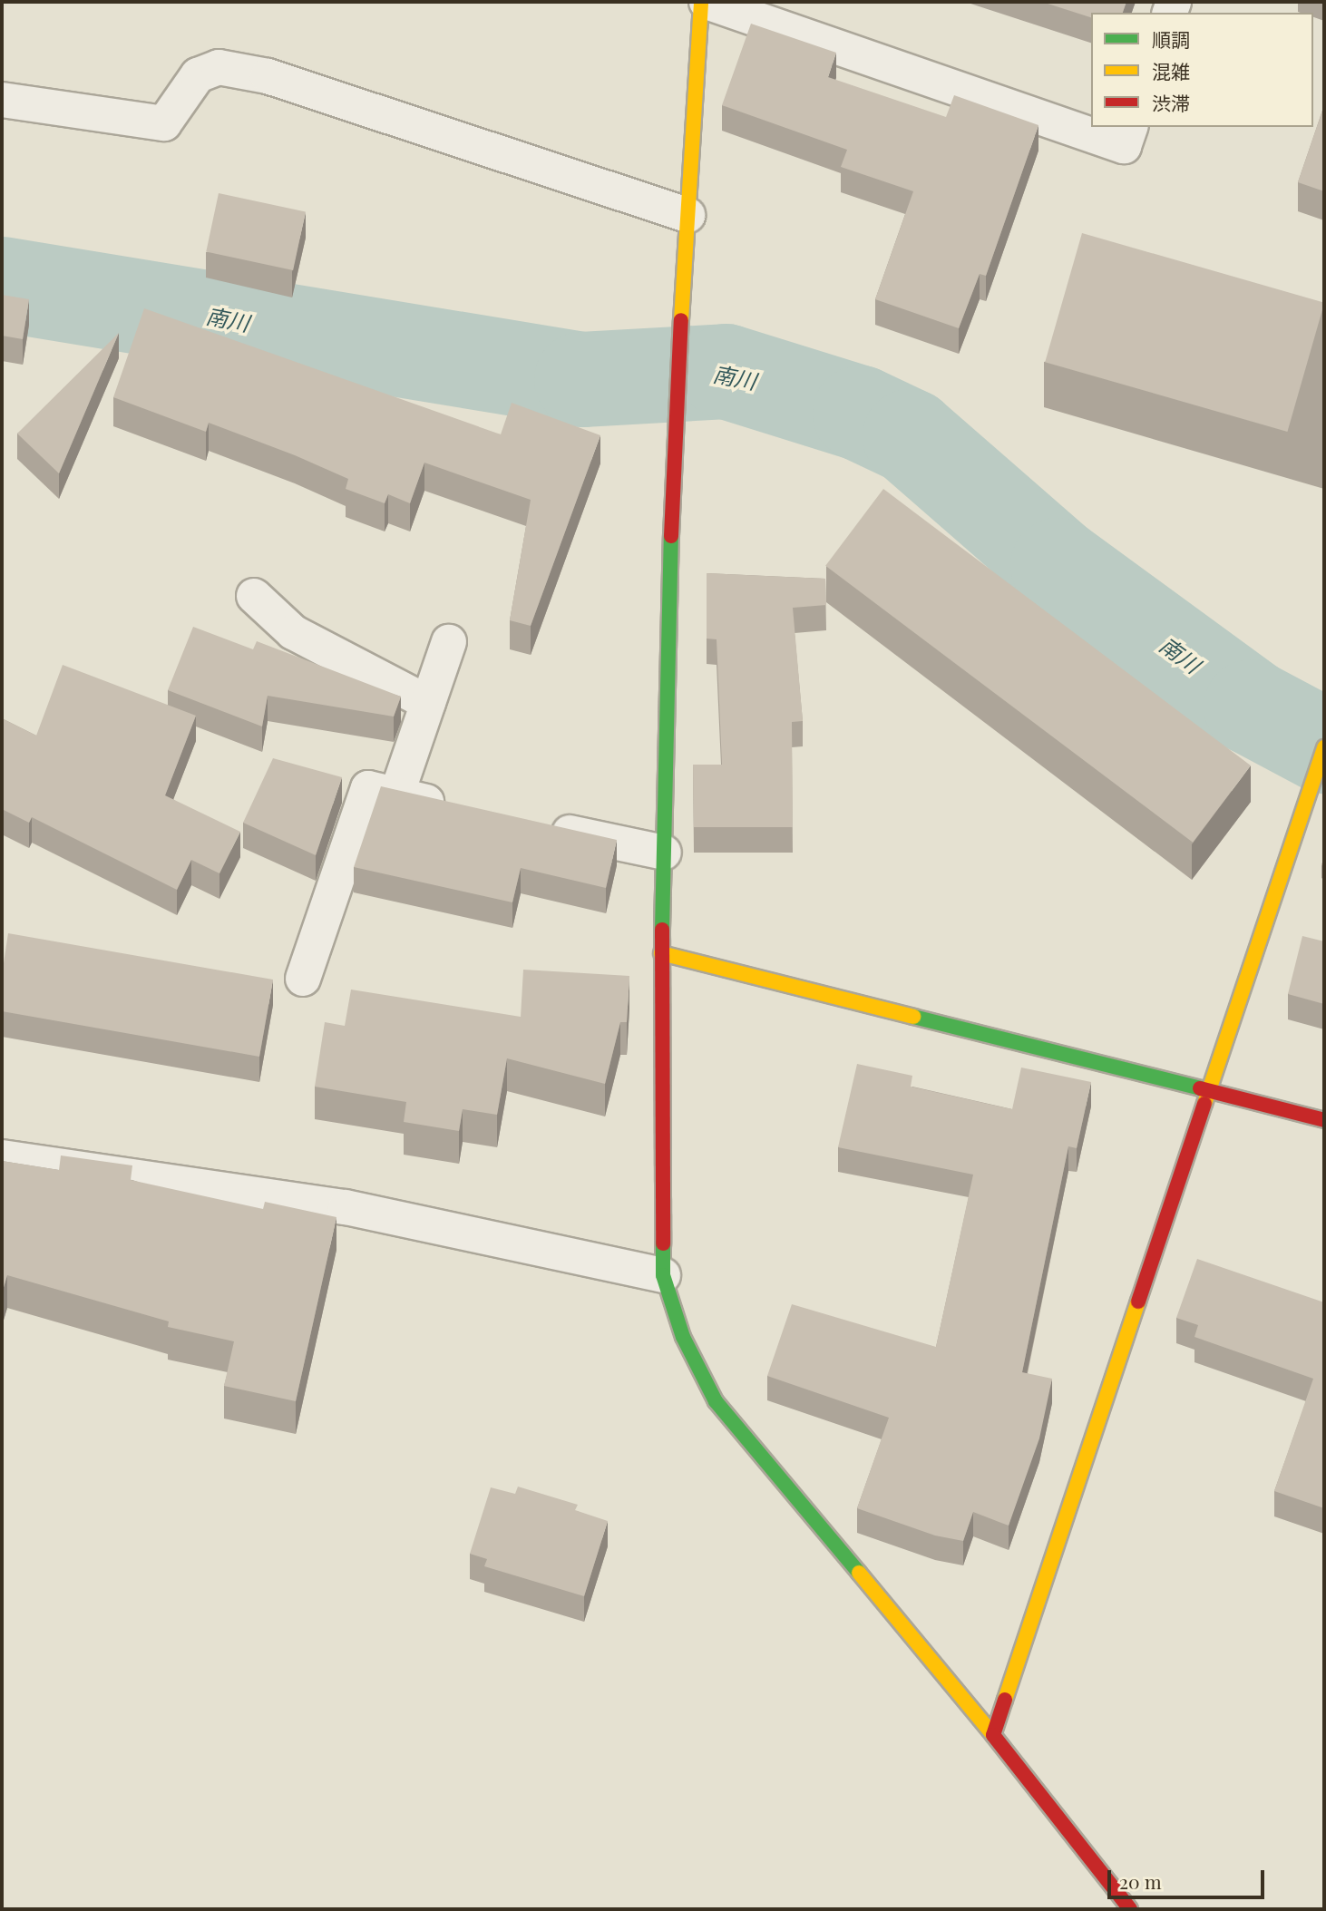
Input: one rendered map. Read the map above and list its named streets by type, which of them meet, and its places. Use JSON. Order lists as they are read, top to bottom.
{
  "water": ["南川"],
  "legend": ["順調", "混雑", "渋滞"],
  "scale_bar": "20 m"
}
